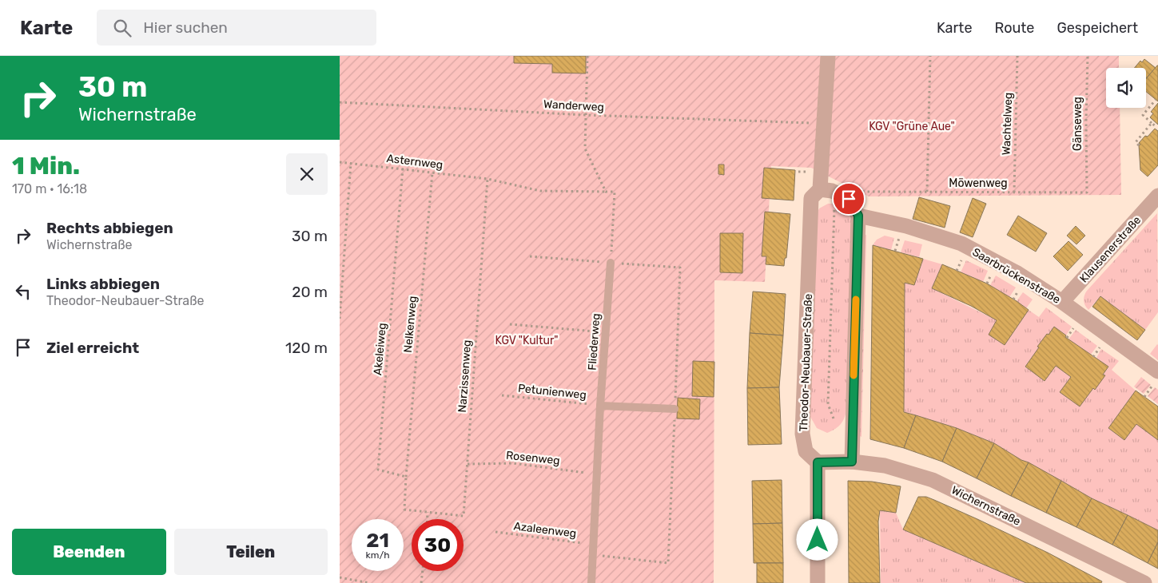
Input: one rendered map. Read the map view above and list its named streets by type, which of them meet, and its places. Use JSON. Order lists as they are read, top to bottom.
{
  "streets": {
    "street": [
      "Klausenerstraße",
      "Saarbrückenstraße",
      "Theodor-Neubauer-Straße",
      "Wichernstraße"
    ],
    "lane": ["Fliederweg"],
    "path": [
      "Wanderweg",
      "Wachtelweg",
      "Gänseweg",
      "Asternweg",
      "Möwenweg",
      "Nelkenweg",
      "Akeleiweg",
      "Narzissenweg",
      "Petunienweg",
      "Rosenweg",
      "Azaleenweg"
    ]
  },
  "crossings": [
    ["Wachtelweg", "Möwenweg"],
    ["Gänseweg", "Möwenweg"],
    ["Asternweg", "Nelkenweg"],
    ["Asternweg", "Akeleiweg"],
    ["Asternweg", "Narzissenweg"],
    ["Klausenerstraße", "Saarbrückenstraße"],
    ["Nelkenweg", "Akeleiweg"],
    ["Nelkenweg", "Narzissenweg"],
    ["Fliederweg", "Petunienweg"],
    ["Fliederweg", "Rosenweg"],
    ["Fliederweg", "Azaleenweg"],
    ["Akeleiweg", "Narzissenweg"],
    ["Theodor-Neubauer-Straße", "Wichernstraße"],
    ["Narzissenweg", "Rosenweg"]
  ],
  "parks": ["KGV \"Grüne Aue\"", "KGV \"Kultur\""],
  "page": {
    "header": "Karte",
    "search": "Hier suchen",
    "nav": ["Karte", "Route", "Gespeichert"],
    "turn": ["30 m", "Wichernstraße"],
    "heading": ["1 Min.", "170 m · 16:18"],
    "list": [
      {
        "name": "Rechts abbiegen",
        "note": "Wichernstraße",
        "value": "30 m"
      },
      {
        "name": "Links abbiegen",
        "note": "Theodor-Neubauer-Straße",
        "value": "20 m"
      },
      {
        "name": "Ziel erreicht",
        "value": "120 m"
      }
    ],
    "speed": "21 km/h",
    "limit": "30",
    "buttons": ["Beenden", "Teilen"]
  }
}
